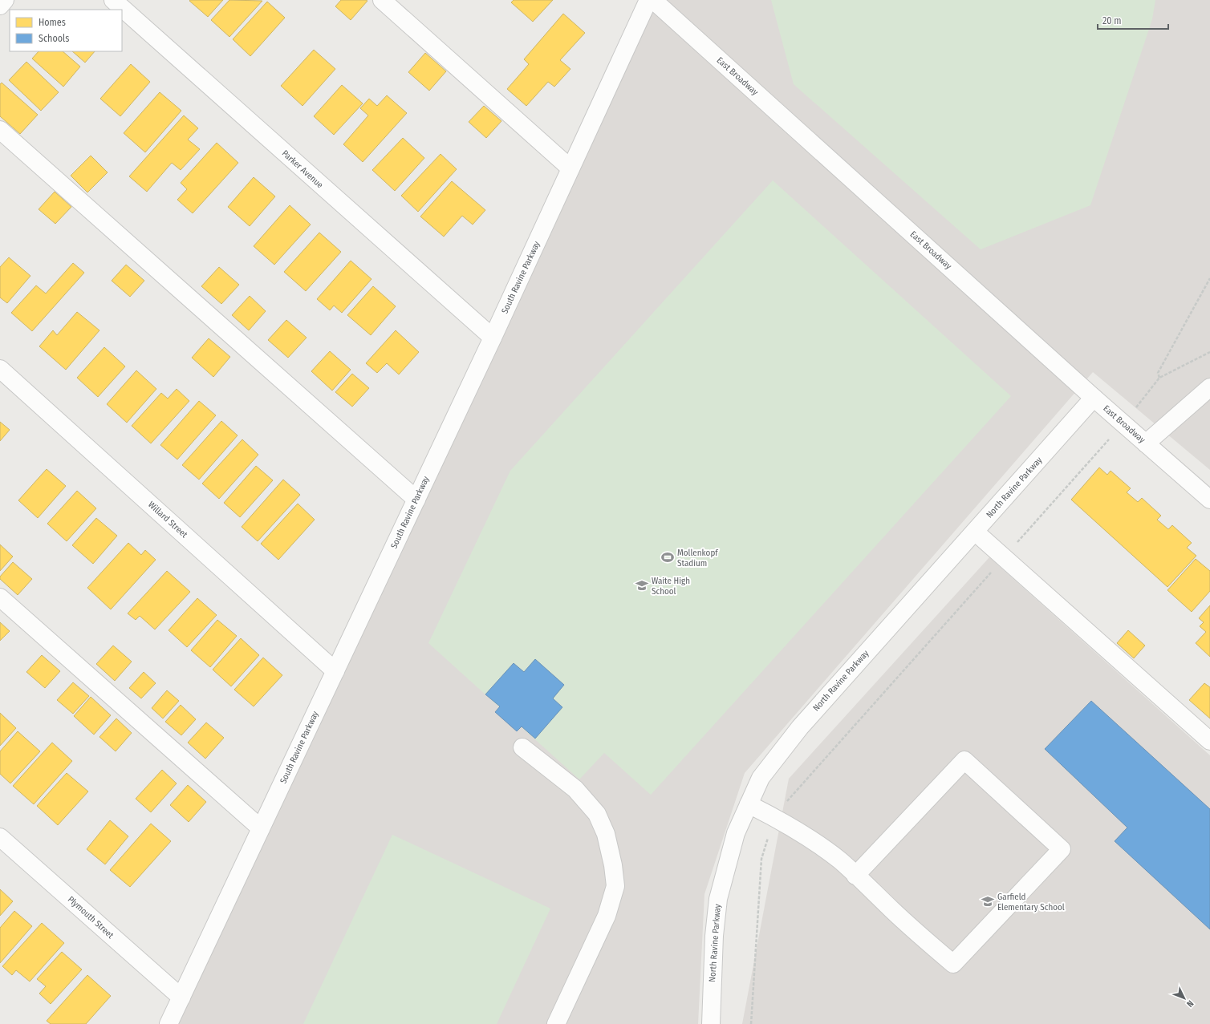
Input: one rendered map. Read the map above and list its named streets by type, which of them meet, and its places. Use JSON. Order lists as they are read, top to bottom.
{
  "streets": {
    "street": [
      "East Broadway",
      "Parker Avenue",
      "South Ravine Parkway",
      "North Ravine Parkway",
      "Willard Street",
      "Plymouth Street"
    ]
  },
  "crossings": [
    ["East Broadway", "North Ravine Parkway"],
    ["Parker Avenue", "South Ravine Parkway"],
    ["South Ravine Parkway", "Willard Street"],
    ["South Ravine Parkway", "Plymouth Street"]
  ],
  "places": {
    "sports": ["Mollenkopf Stadium"],
    "school or university": ["Waite High School", "Garfield Elementary School"]
  },
  "legend": ["Homes", "Schools"],
  "scale_bar": "20 m",
  "north": "bottom right"
}
